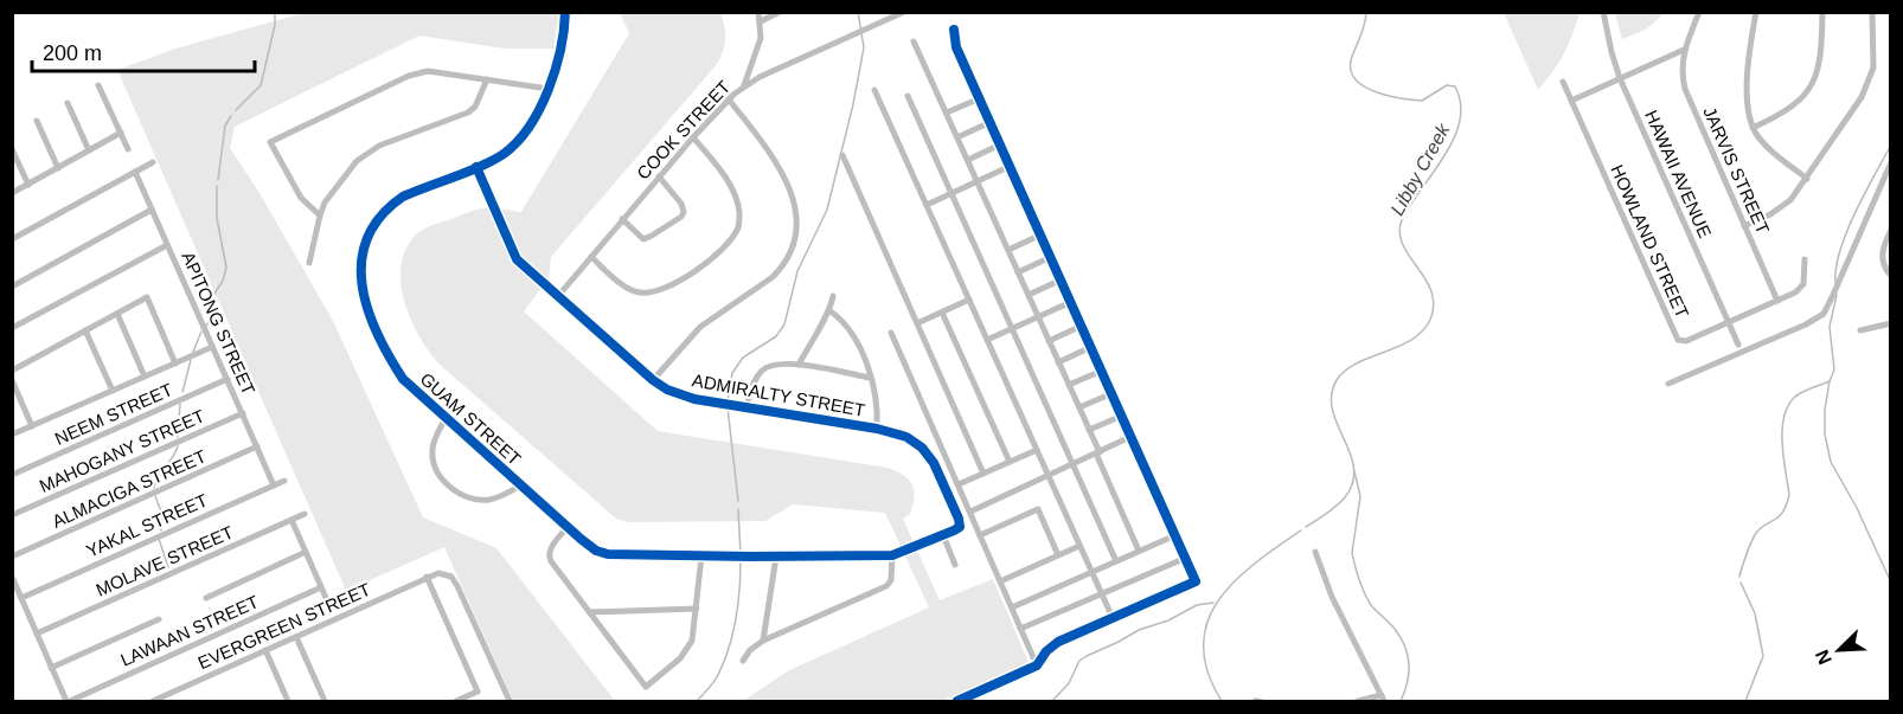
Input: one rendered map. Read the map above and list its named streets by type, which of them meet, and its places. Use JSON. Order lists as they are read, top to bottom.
{
  "streets": {
    "street": [
      "COOK STREET",
      "JARVIS STREET",
      "HAWAII AVENUE",
      "HOWLAND STREET",
      "APITONG STREET",
      "ADMIRALTY STREET",
      "NEEM STREET",
      "GUAM STREET",
      "MAHOGANY STREET",
      "ALMACIGA STREET",
      "YAKAL STREET",
      "MOLAVE STREET",
      "EVERGREEN STREET",
      "LAWAAN STREET"
    ]
  },
  "crossings": [
    ["COOK STREET", "ADMIRALTY STREET"],
    ["JARVIS STREET", "HOWLAND STREET"],
    ["HAWAII AVENUE", "HOWLAND STREET"],
    ["APITONG STREET", "NEEM STREET"],
    ["APITONG STREET", "MAHOGANY STREET"],
    ["APITONG STREET", "ALMACIGA STREET"],
    ["APITONG STREET", "YAKAL STREET"],
    ["ADMIRALTY STREET", "GUAM STREET"]
  ],
  "water": ["Libby Creek"],
  "scale_bar": "200 m",
  "north": "bottom left"
}
